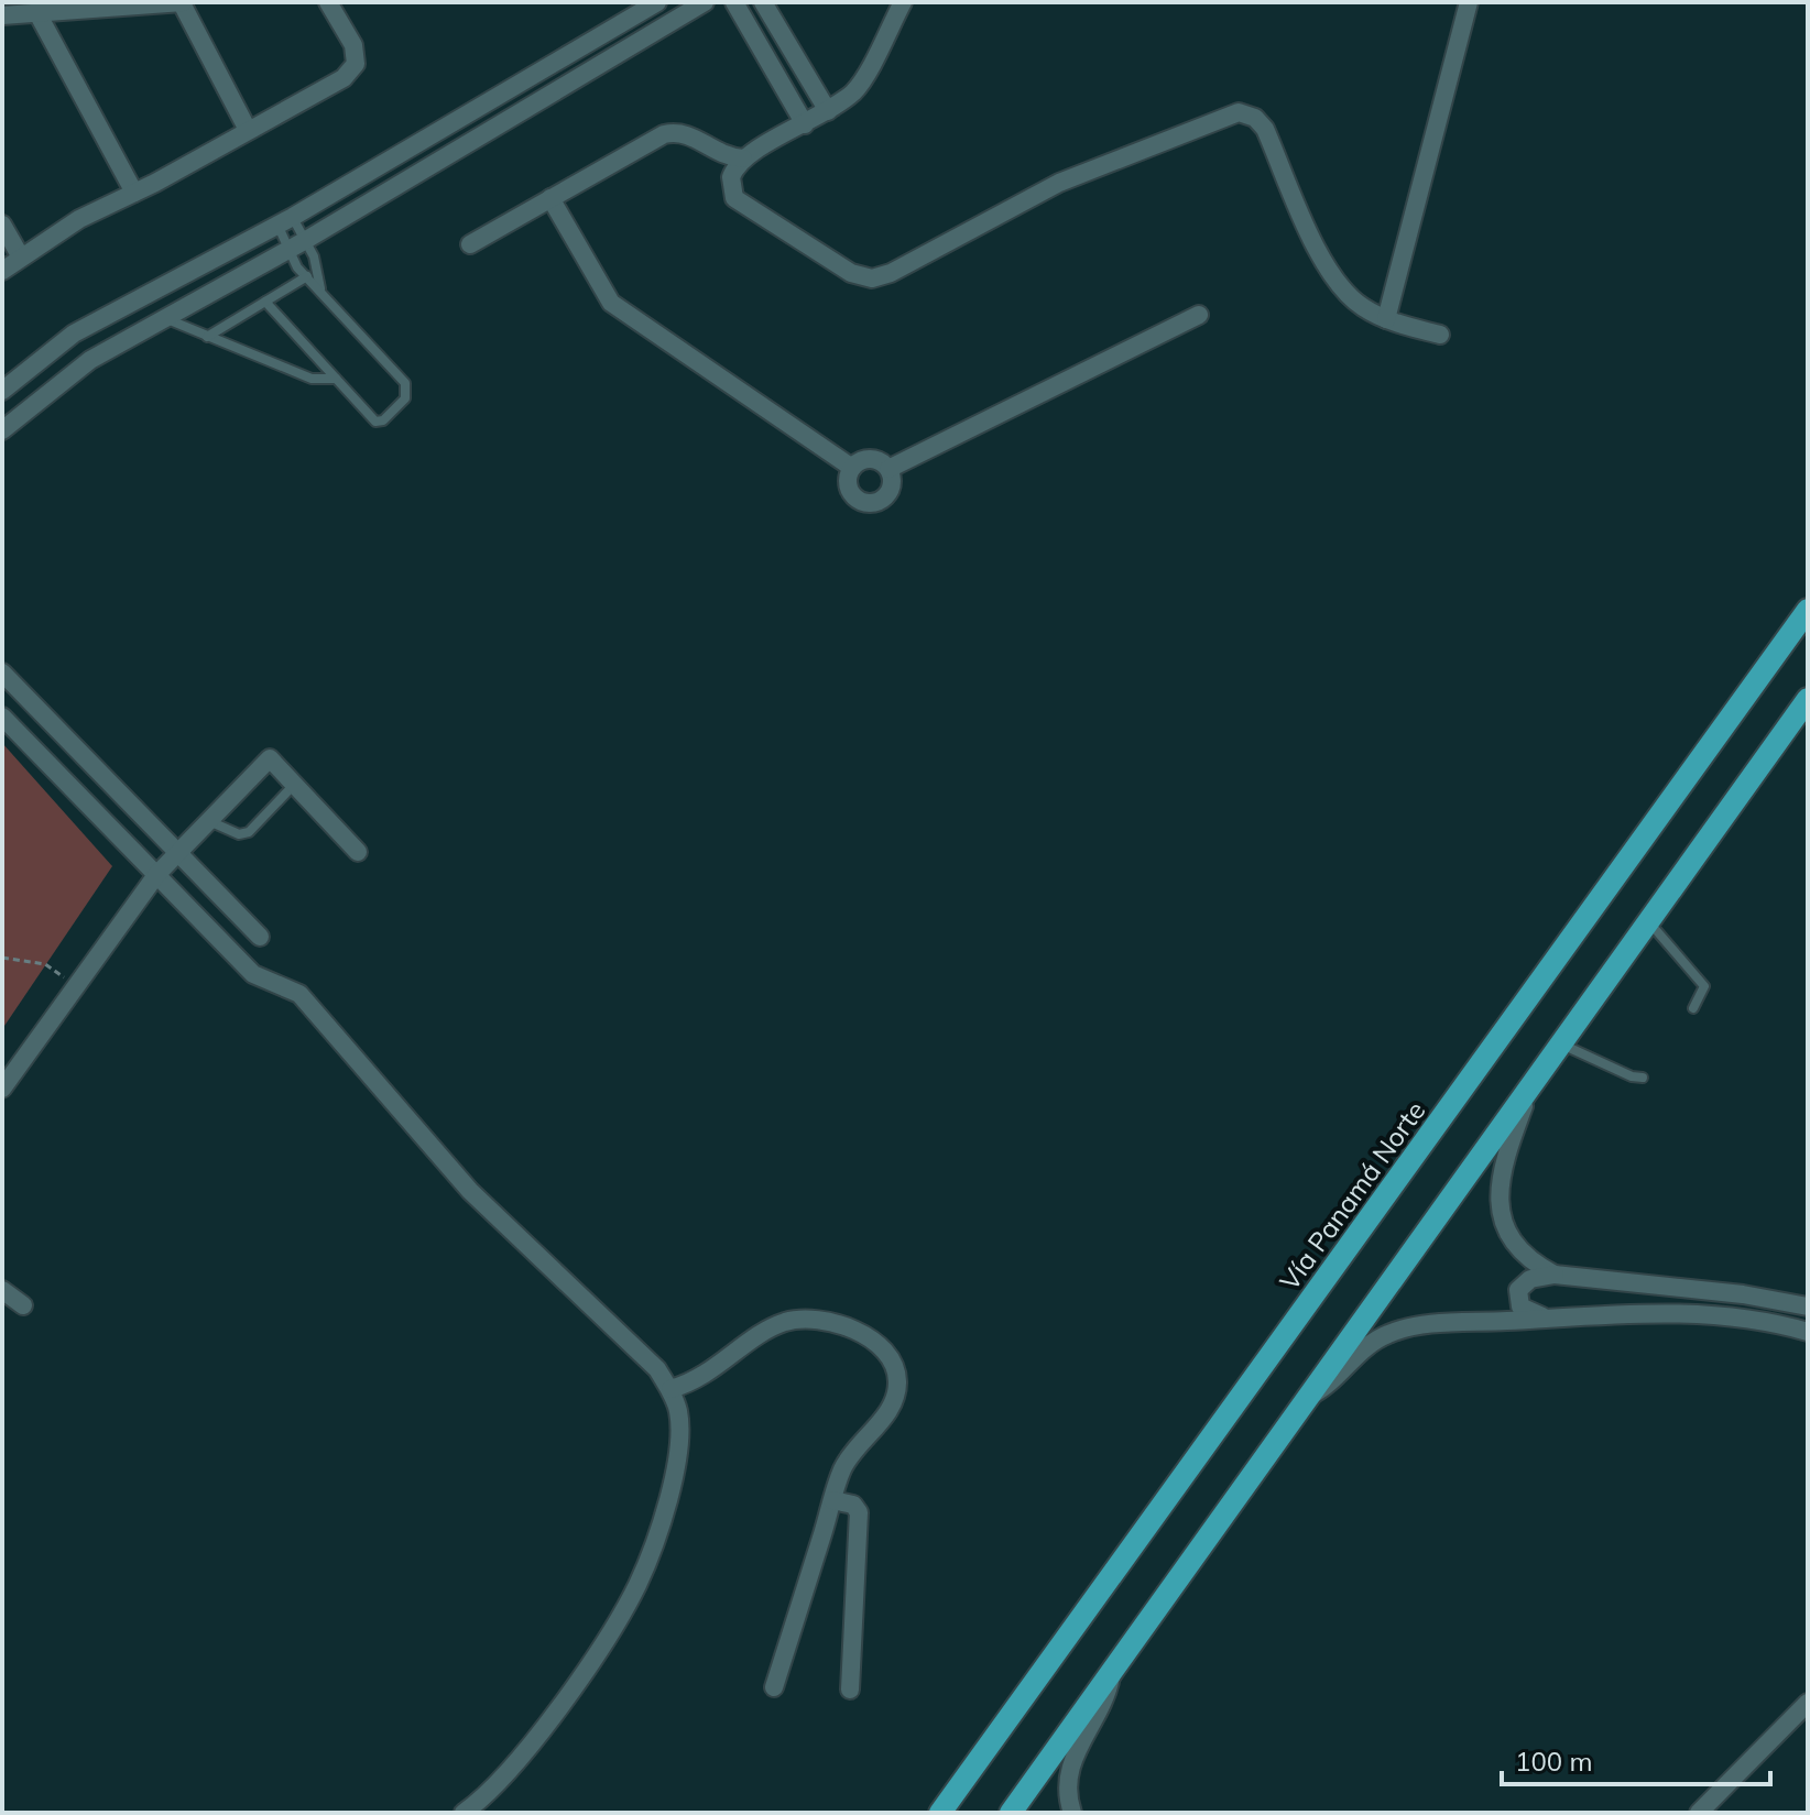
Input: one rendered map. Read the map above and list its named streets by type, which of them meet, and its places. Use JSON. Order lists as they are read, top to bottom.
{
  "streets": {
    "main road": ["Vía Panamá Norte"]
  },
  "scale_bar": "100 m"
}
